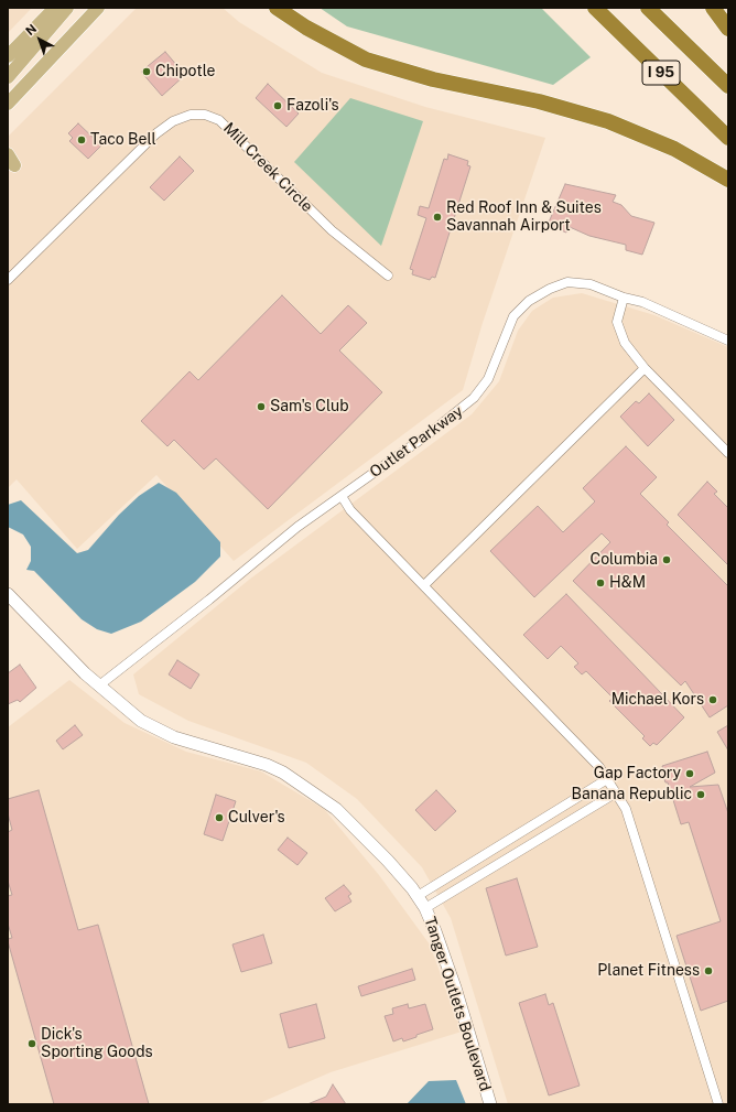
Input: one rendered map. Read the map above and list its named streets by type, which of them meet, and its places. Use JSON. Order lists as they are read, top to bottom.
{
  "streets": {
    "highway": ["I 95"],
    "street": ["Mill Creek Circle", "Outlet Parkway", "Tanger Outlets Boulevard"]
  },
  "crossings": [
    ["Outlet Parkway", "Tanger Outlets Boulevard"]
  ],
  "places": [
    "Chipotle",
    "Fazoli's",
    "Taco Bell",
    "Red Roof Inn & Suites Savannah Airport",
    "Sam's Club",
    "Columbia",
    "H&M",
    "Michael Kors",
    "Gap Factory",
    "Banana Republic",
    "Culver's",
    "Planet Fitness",
    "Dick's Sporting Goods"
  ],
  "north": "top left"
}
